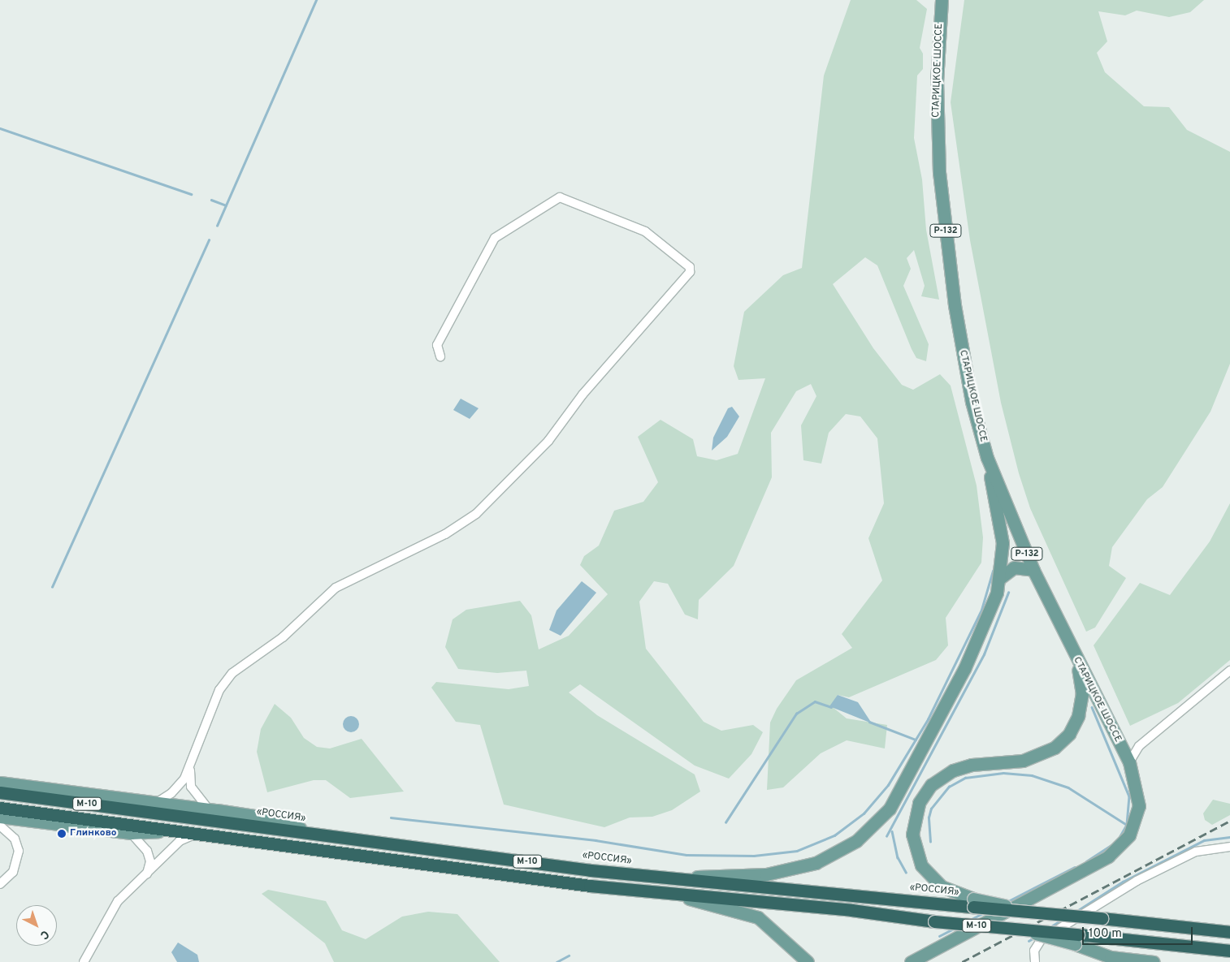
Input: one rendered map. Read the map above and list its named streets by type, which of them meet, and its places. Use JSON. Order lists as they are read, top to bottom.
{
  "streets": {
    "highway": ["М-10", "«РОССИЯ»"],
    "main road": ["СТАРИЦКОЕ ШОССЕ", "Р-132"]
  },
  "places": ["Глинково"],
  "scale_bar": "100 m",
  "north": "bottom right"
}
